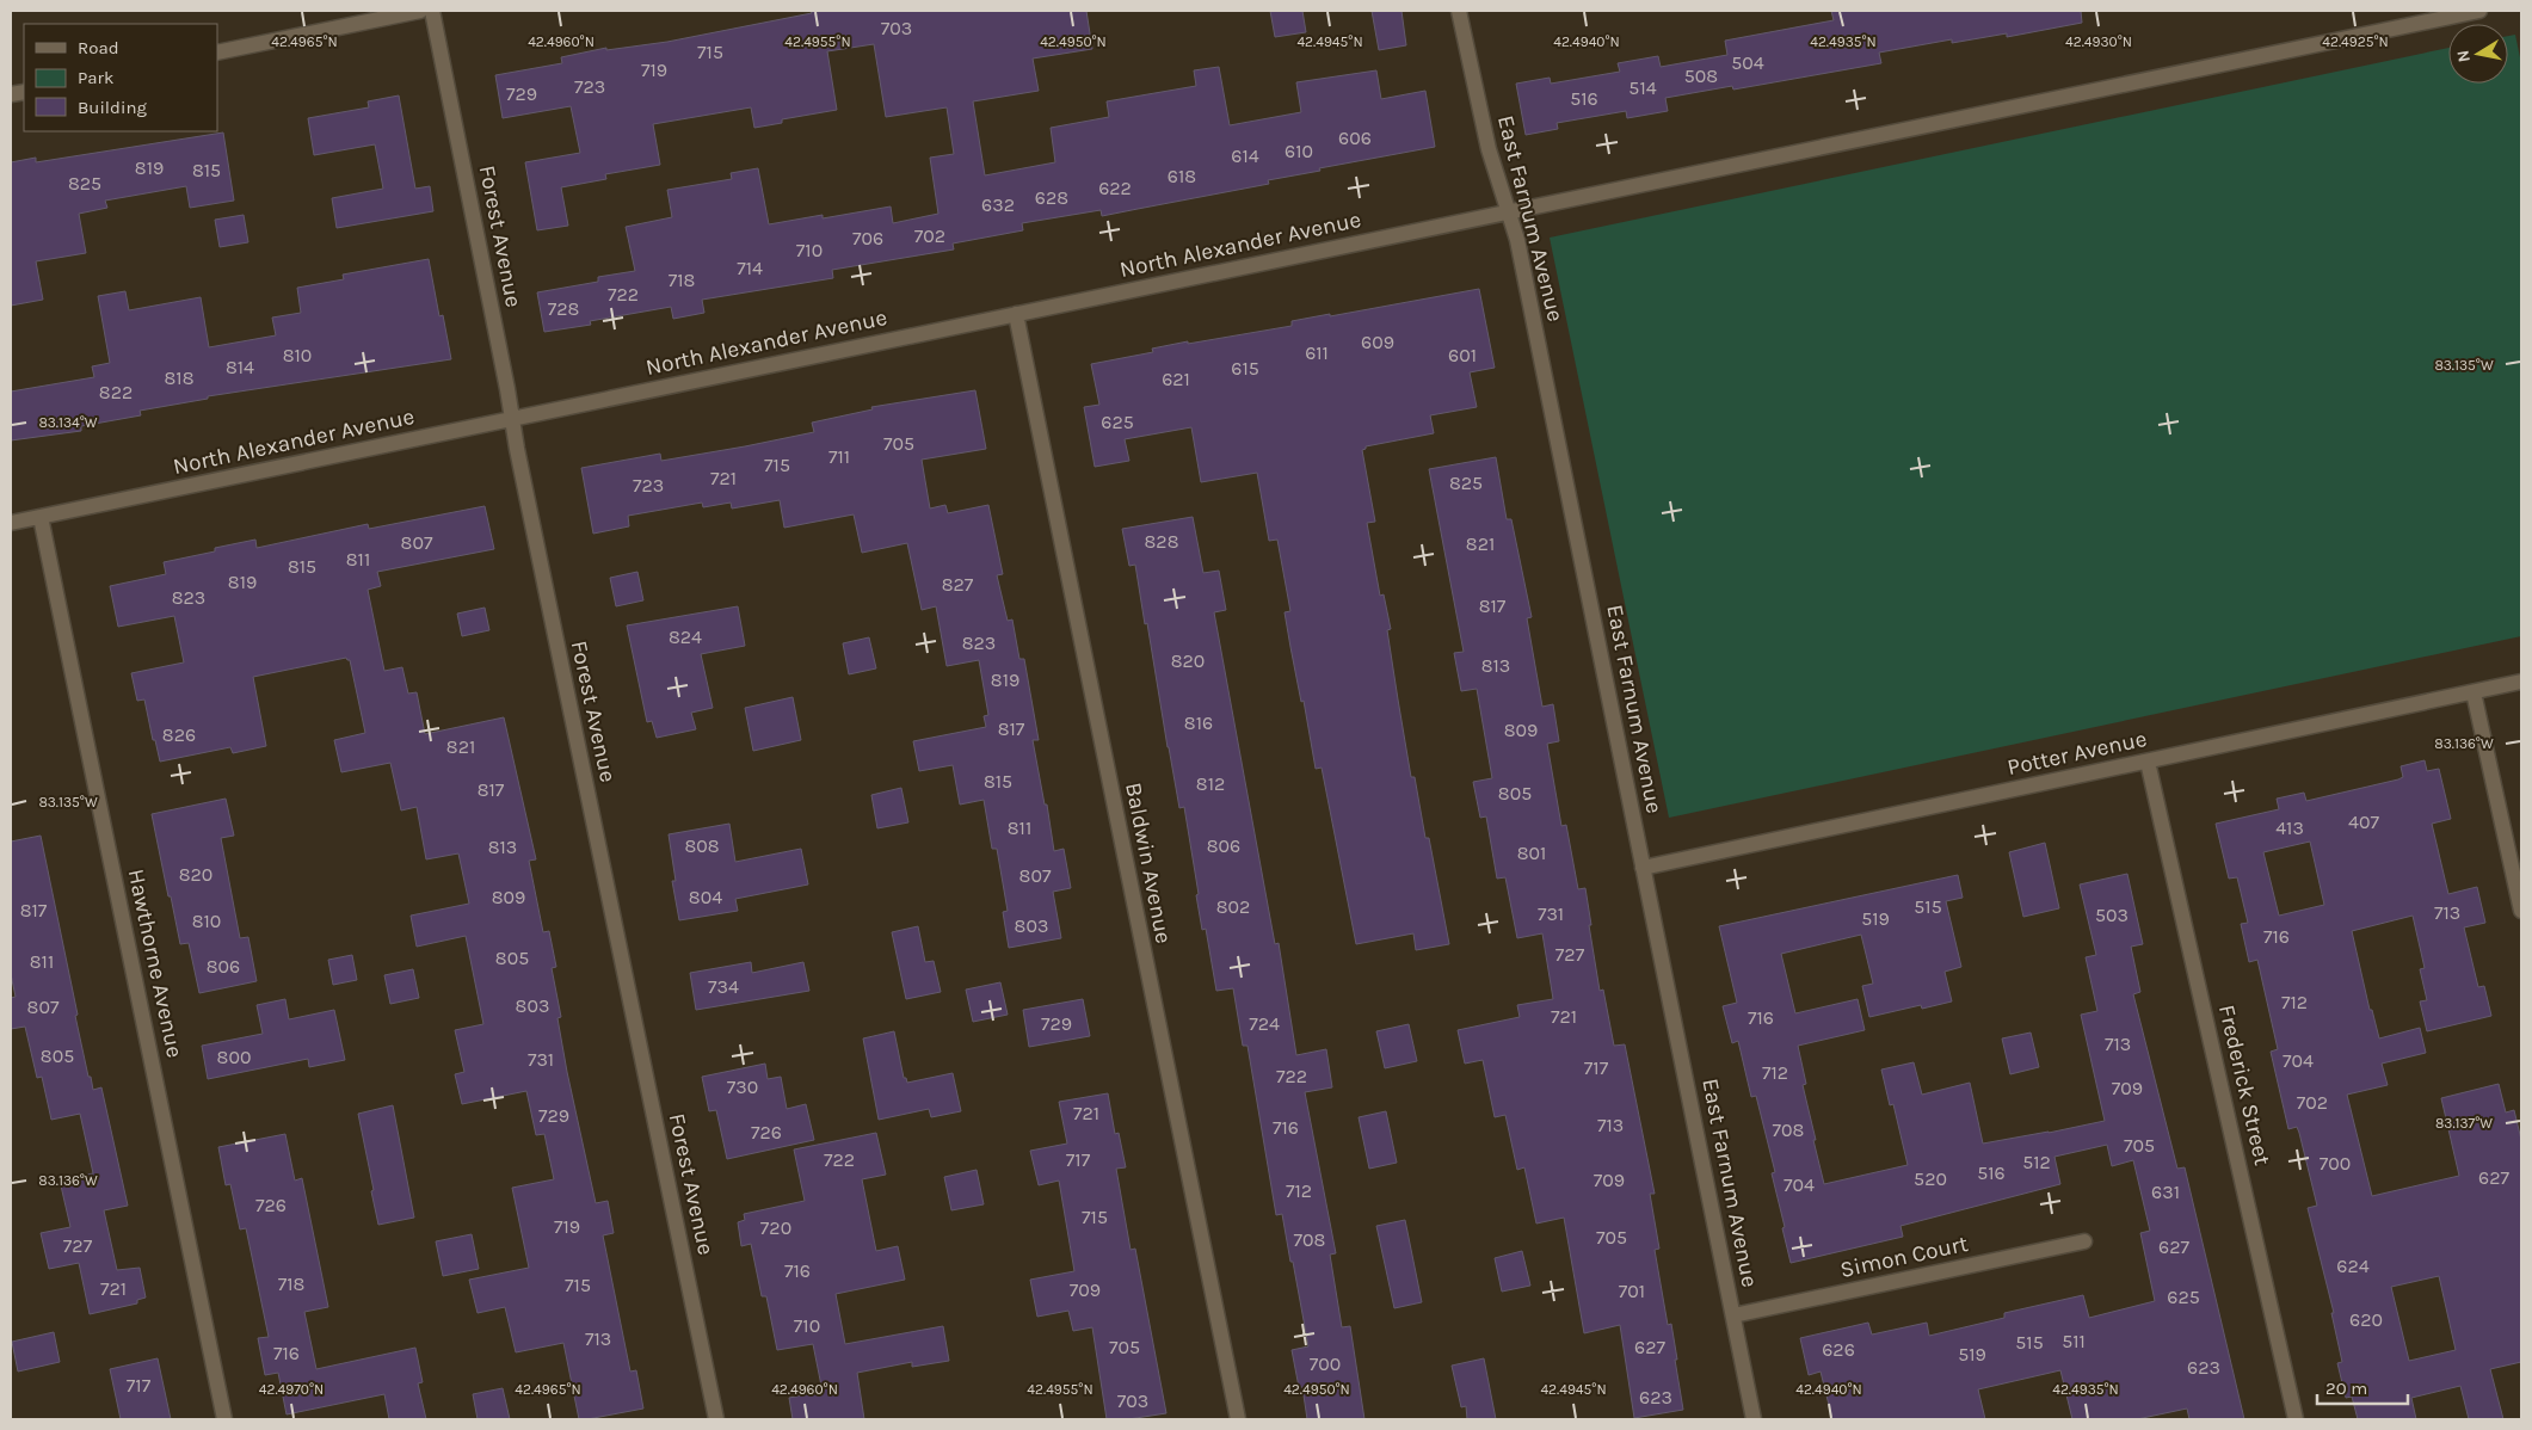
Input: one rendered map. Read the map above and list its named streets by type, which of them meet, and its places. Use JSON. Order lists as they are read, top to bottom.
{
  "streets": {
    "street": [
      "East Farnum Avenue",
      "Forest Avenue",
      "North Alexander Avenue",
      "Potter Avenue",
      "Baldwin Avenue",
      "Hawthorne Avenue",
      "Frederick Street",
      "Simon Court"
    ]
  },
  "crossings": [
    ["East Farnum Avenue", "North Alexander Avenue"],
    ["East Farnum Avenue", "Potter Avenue"],
    ["East Farnum Avenue", "Simon Court"],
    ["Forest Avenue", "North Alexander Avenue"],
    ["North Alexander Avenue", "Baldwin Avenue"],
    ["North Alexander Avenue", "Hawthorne Avenue"],
    ["Potter Avenue", "Frederick Street"]
  ],
  "house_numbers": [
    "703",
    "715",
    "504",
    "719",
    "508",
    "723",
    "514",
    "729",
    "516",
    "606",
    "610",
    "614",
    "819",
    "815",
    "618",
    "825",
    "622",
    "628",
    "632",
    "702",
    "706",
    "710",
    "714",
    "718",
    "722",
    "728",
    "609",
    "611",
    "810",
    "601",
    "814",
    "615",
    "818",
    "621",
    "822",
    "625",
    "705",
    "711",
    "715",
    "721",
    "825",
    "723",
    "828",
    "807",
    "821",
    "811",
    "815",
    "819",
    "827",
    "823",
    "817",
    "824",
    "823",
    "820",
    "813",
    "819",
    "816",
    "817",
    "809",
    "826",
    "821",
    "815",
    "812",
    "817",
    "805",
    "407",
    "811",
    "413",
    "808",
    "806",
    "813",
    "801",
    "820",
    "807",
    "809",
    "804",
    "802",
    "515",
    "817",
    "713",
    "731",
    "503",
    "519",
    "810",
    "803",
    "716",
    "727",
    "805",
    "811",
    "806",
    "734",
    "712",
    "803",
    "807",
    "721",
    "716",
    "729",
    "724",
    "713",
    "805",
    "800",
    "731",
    "704",
    "717",
    "712",
    "722",
    "730",
    "709",
    "702",
    "721",
    "729",
    "713",
    "716",
    "708",
    "726",
    "705",
    "722",
    "717",
    "512",
    "700",
    "516",
    "627",
    "520",
    "709",
    "704",
    "712",
    "631",
    "726",
    "715",
    "719",
    "720",
    "705",
    "708",
    "727",
    "627",
    "624",
    "716",
    "718",
    "715",
    "721",
    "709",
    "701",
    "625",
    "620",
    "710",
    "713",
    "511",
    "515",
    "705",
    "627",
    "626",
    "716",
    "519",
    "700",
    "623",
    "717",
    "623",
    "703"
  ],
  "legend": ["Road", "Park", "Building"],
  "scale_bar": "20 m",
  "north": "left",
  "coordinates": [
    "42.4965°N",
    "42.4960°N",
    "42.4955°N",
    "42.4950°N",
    "42.4945°N",
    "42.4940°N",
    "42.4935°N",
    "42.4930°N",
    "42.4925°N",
    "83.135°W",
    "83.134°W",
    "83.136°W",
    "83.137°W",
    "42.4970°N"
  ]
}
